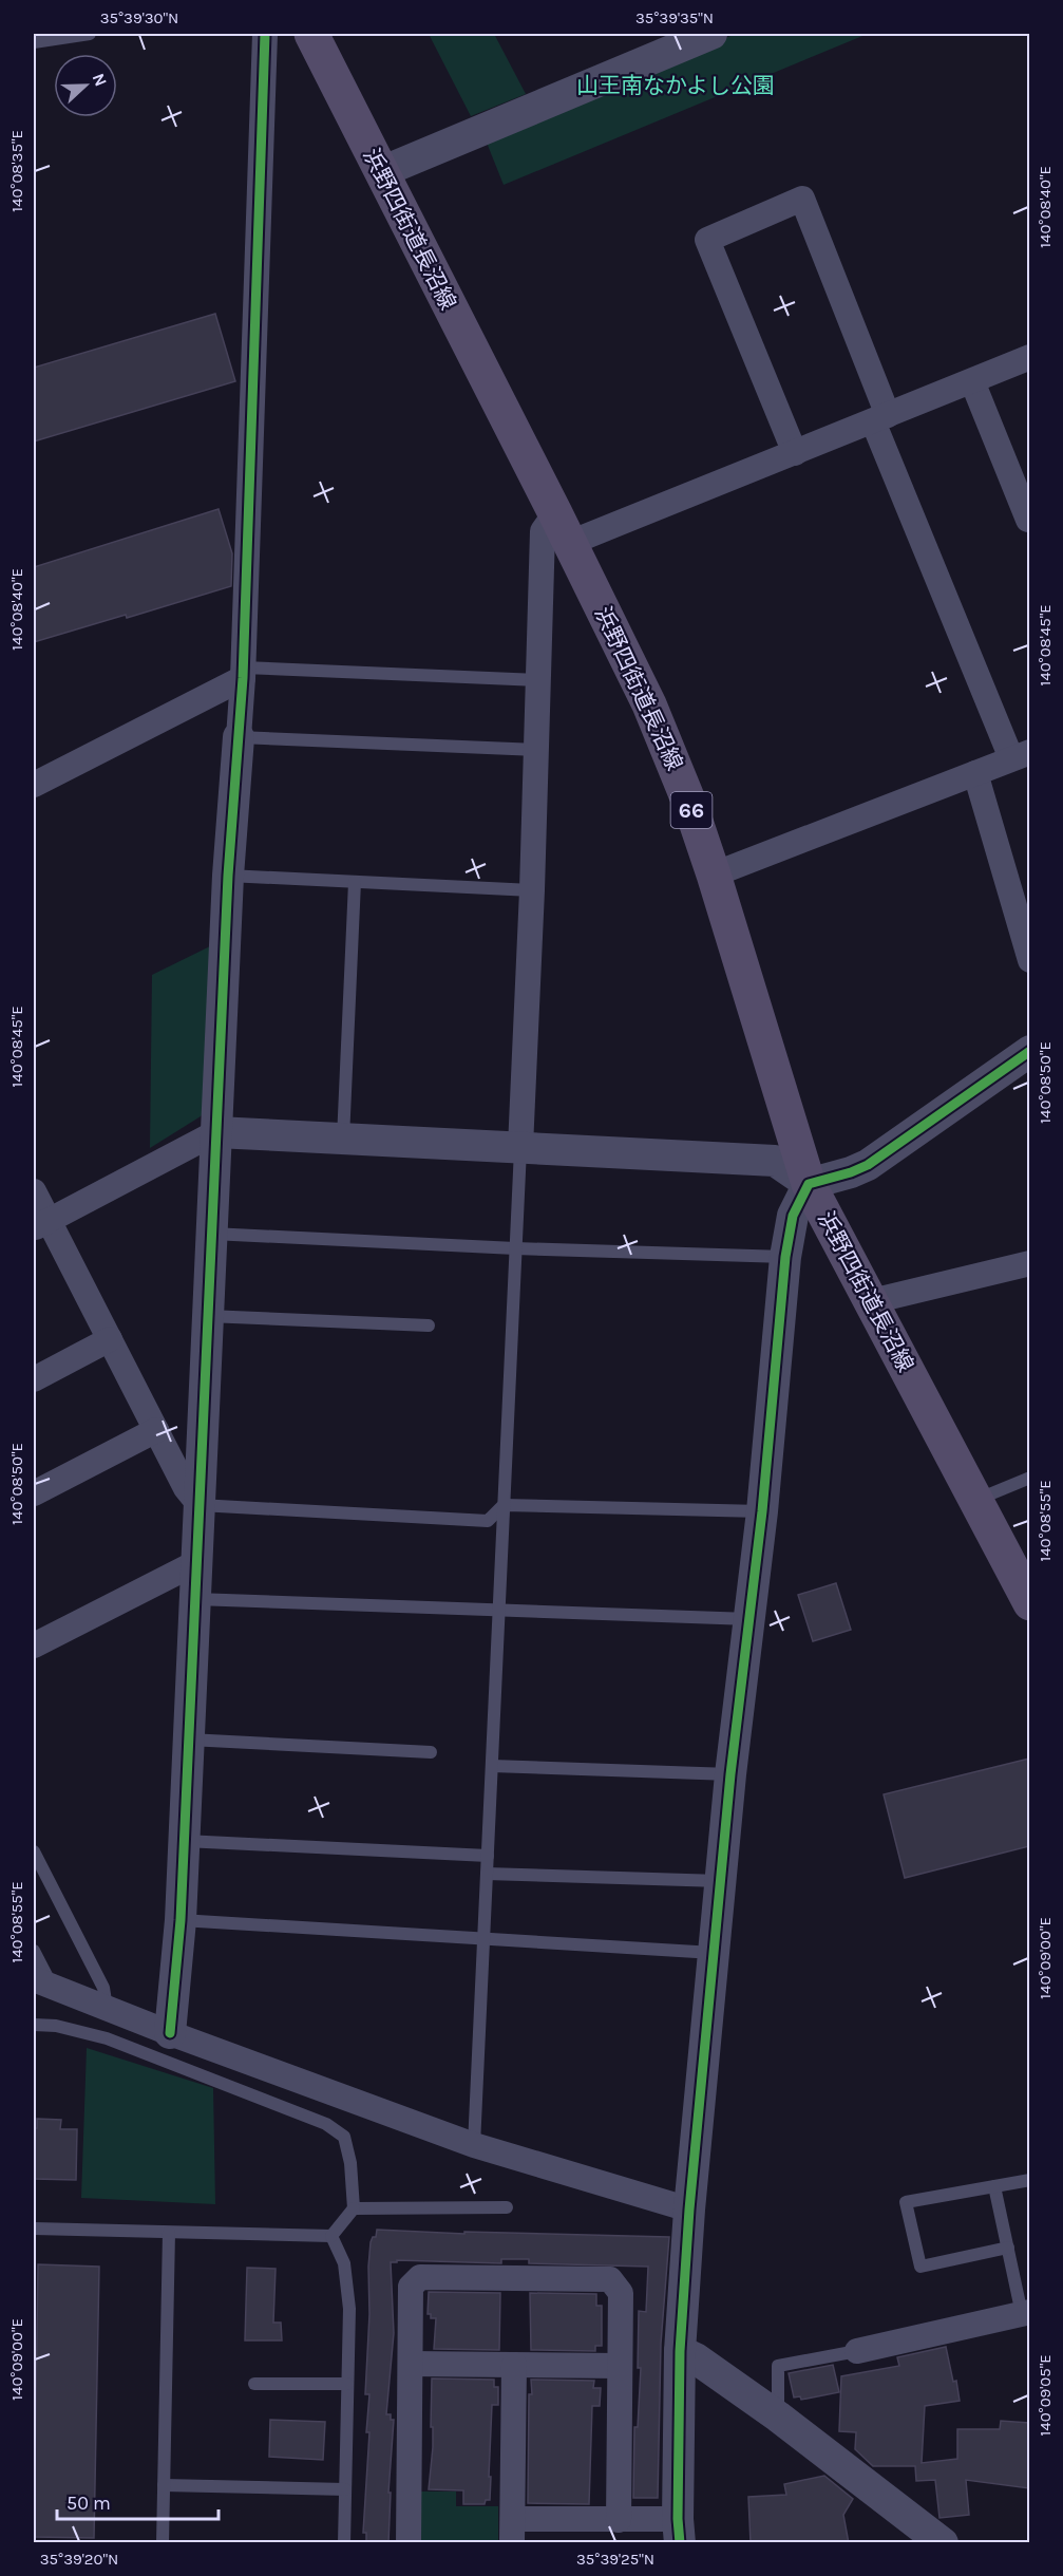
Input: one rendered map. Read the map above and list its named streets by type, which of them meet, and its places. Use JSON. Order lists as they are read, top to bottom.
{
  "streets": {
    "main road": ["浜野四街道長沼線", "66"]
  },
  "parks": ["山王南なかよし公園"],
  "scale_bar": "50 m",
  "north": "right",
  "coordinates": [
    "35°39'30\"N",
    "35°39'35\"N",
    "140°08'35\"E",
    "140°08'40\"E",
    "140°08'45\"E",
    "140°08'50\"E",
    "140°08'55\"E",
    "140°09'00\"E",
    "140°09'05\"E",
    "35°39'20\"N",
    "35°39'25\"N"
  ]
}
